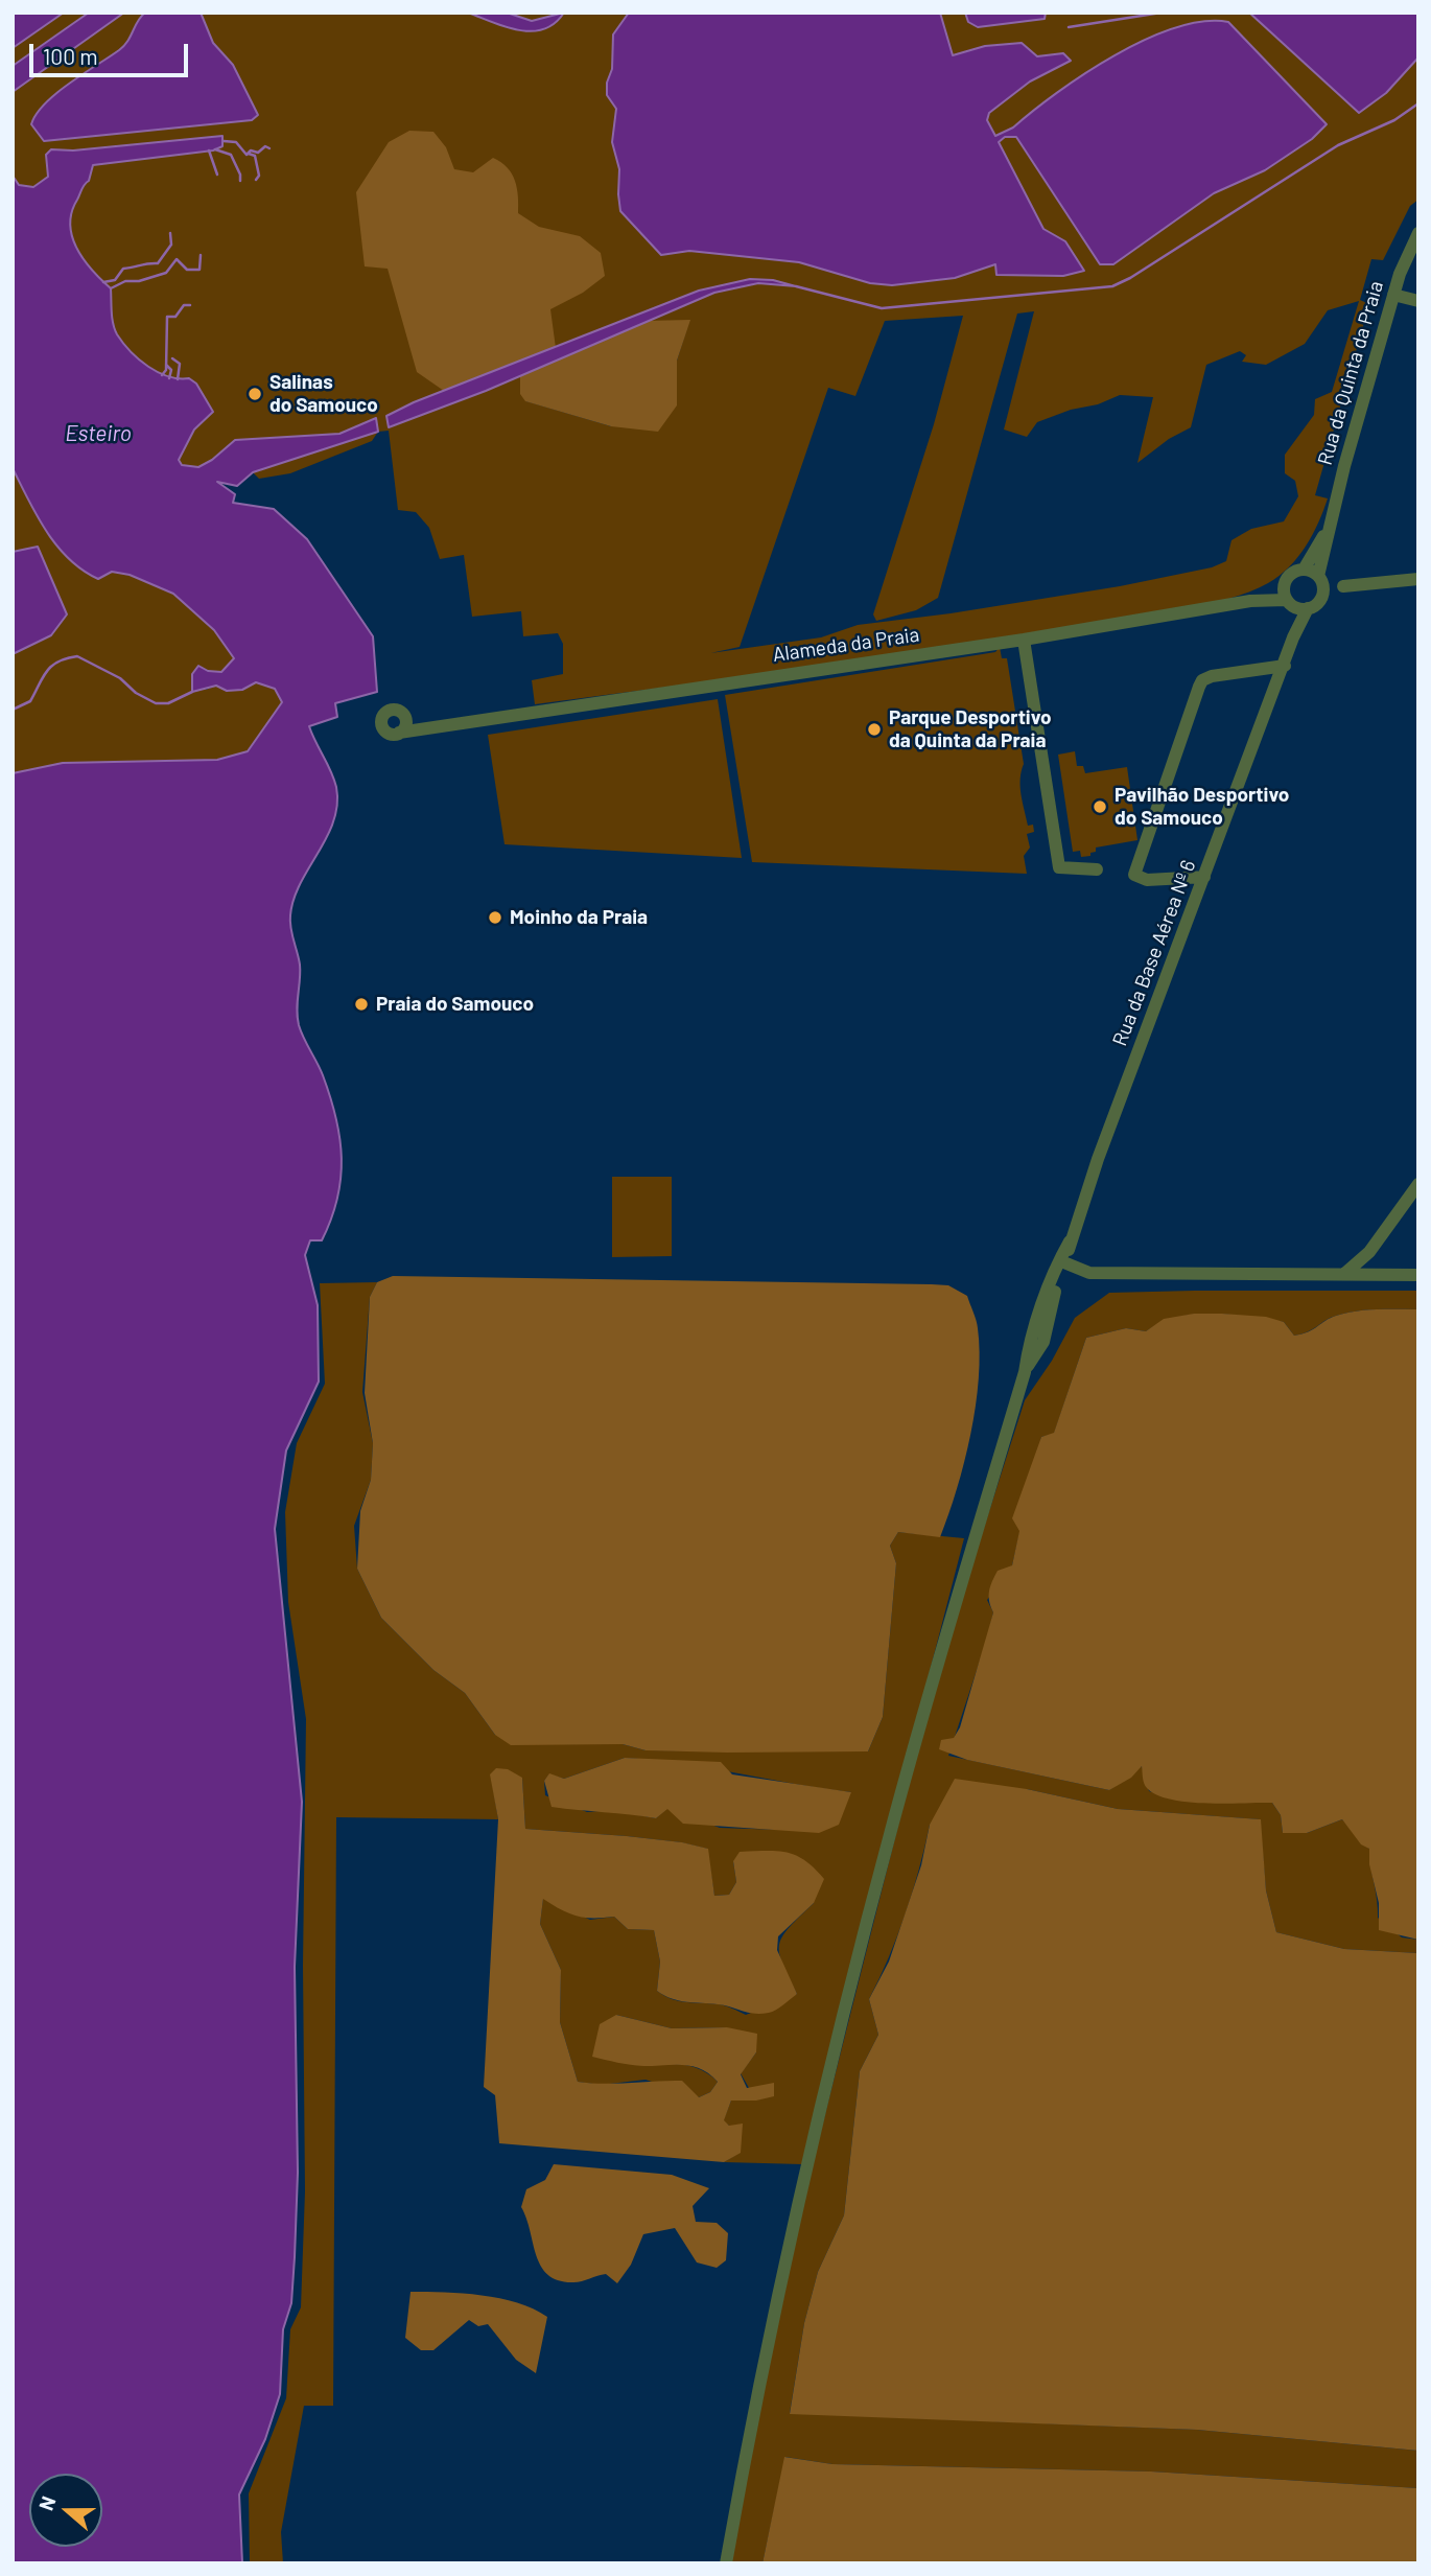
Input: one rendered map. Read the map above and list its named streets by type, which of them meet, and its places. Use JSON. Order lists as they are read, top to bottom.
{
  "streets": {
    "street": ["Rua da Quinta da Praia", "Alameda da Praia", "Rua da Base Aérea Nº 6"]
  },
  "water": ["Esteiro"],
  "places": [
    "Salinas do Samouco",
    "Parque Desportivo da Quinta da Praia",
    "Pavilhão Desportivo do Samouco",
    "Moinho da Praia",
    "Praia do Samouco"
  ],
  "scale_bar": "100 m",
  "north": "left"
}
